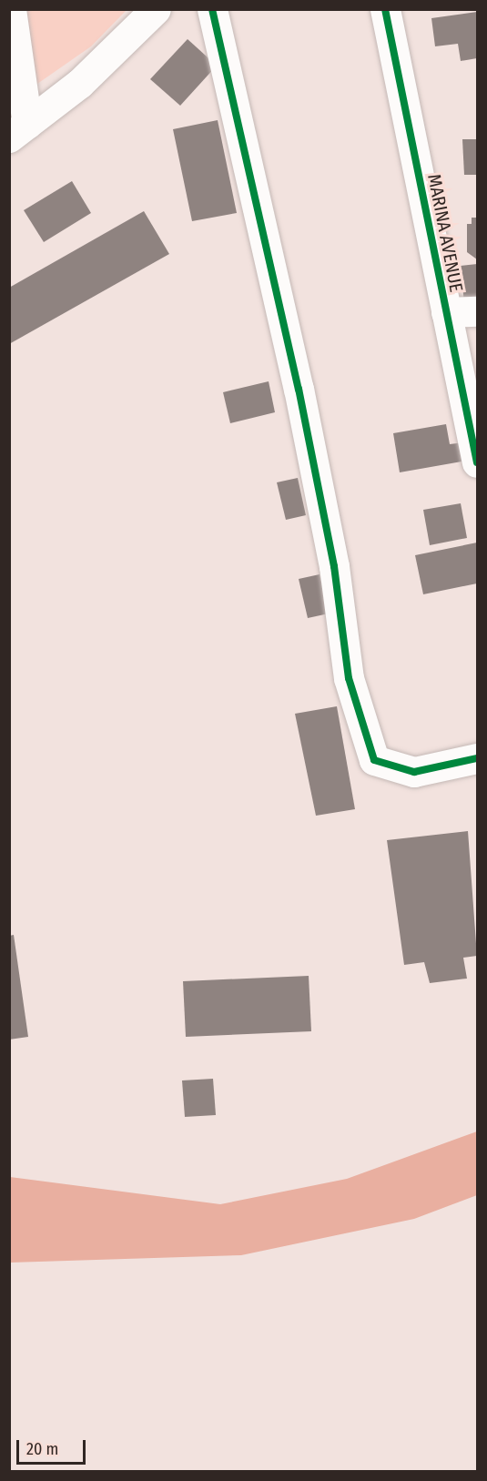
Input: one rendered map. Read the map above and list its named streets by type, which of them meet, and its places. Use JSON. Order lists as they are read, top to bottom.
{
  "streets": {
    "street": ["MARINA AVENUE"]
  },
  "scale_bar": "20 m"
}
